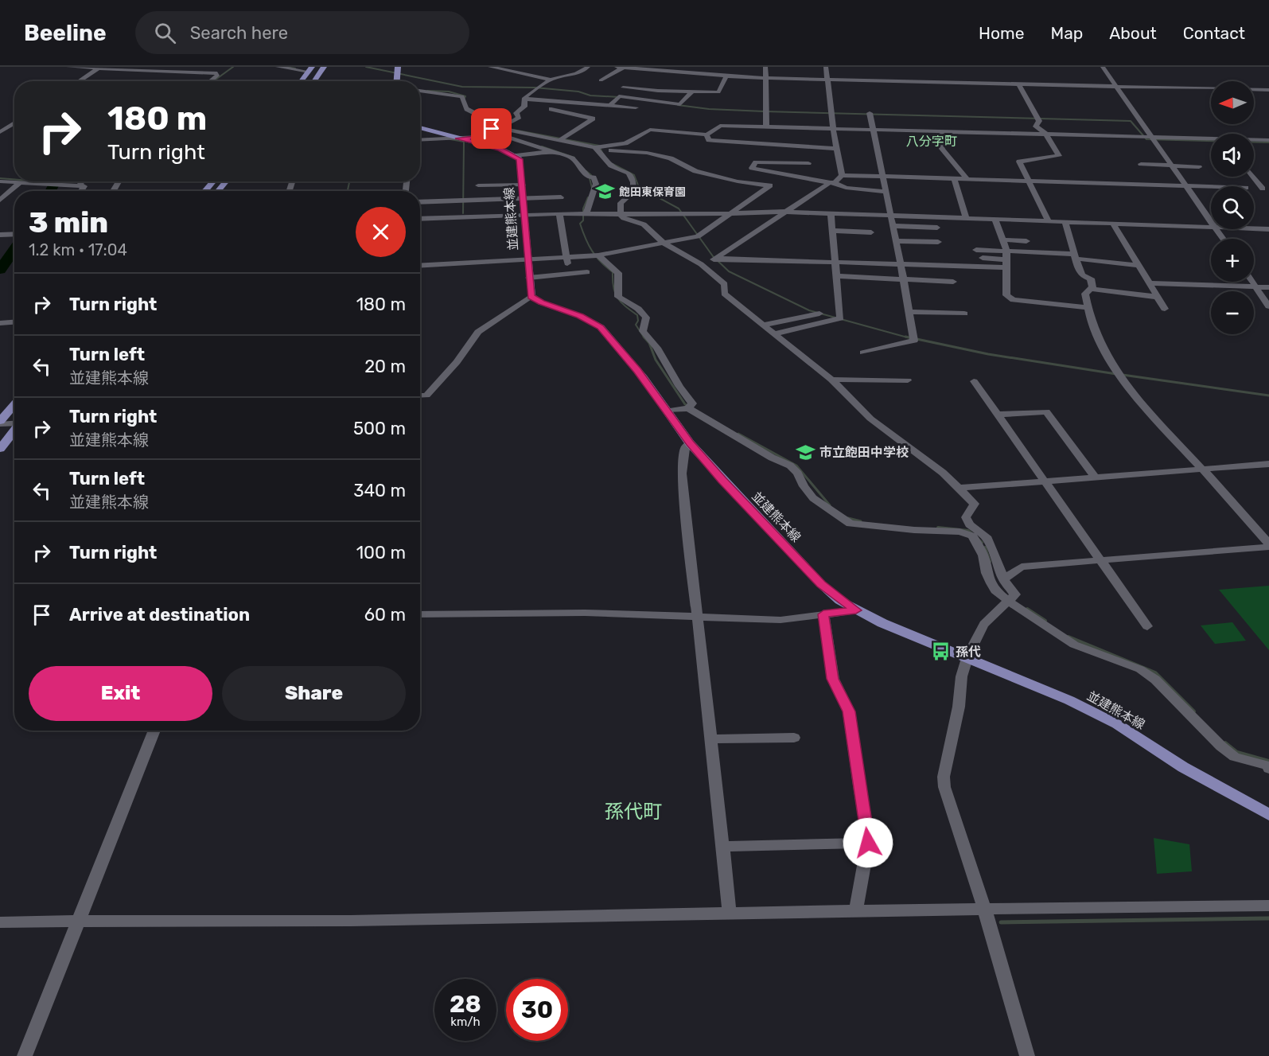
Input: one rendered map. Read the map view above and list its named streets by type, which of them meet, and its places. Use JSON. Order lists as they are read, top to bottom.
{
  "streets": {
    "main road": ["並建熊本線"]
  },
  "districts": ["八分字町", "孫代町"],
  "places": {
    "school or university": ["飽田東保育園", "市立飽田中学校"],
    "bus stop": ["孫代"]
  },
  "north": "left",
  "page": {
    "header": "Beeline",
    "search": "Search here",
    "nav": [
      "Home",
      "Map",
      "About",
      "Contact"
    ],
    "map_buttons": ["+", "−"],
    "turn": ["180 m", "Turn right"],
    "heading": ["3 min", "1.2 km · 17:04"],
    "list": [
      {
        "name": "Turn right",
        "value": "180 m"
      },
      {
        "name": "Turn left",
        "note": "並建熊本線",
        "value": "20 m"
      },
      {
        "name": "Turn right",
        "note": "並建熊本線",
        "value": "500 m"
      },
      {
        "name": "Turn left",
        "note": "並建熊本線",
        "value": "340 m"
      },
      {
        "name": "Turn right",
        "value": "100 m"
      },
      {
        "name": "Arrive at destination",
        "value": "60 m"
      }
    ],
    "buttons": ["Exit", "Share"],
    "speed": "28 km/h",
    "limit": "30"
  }
}
